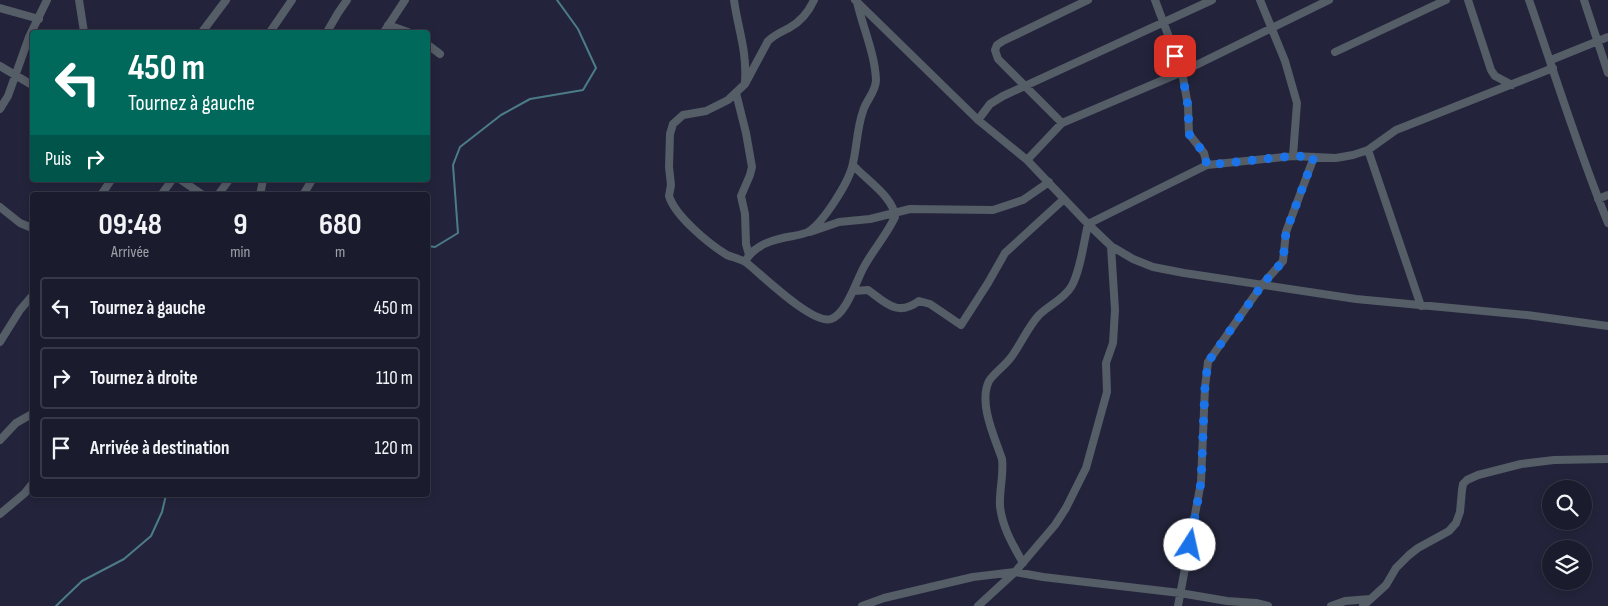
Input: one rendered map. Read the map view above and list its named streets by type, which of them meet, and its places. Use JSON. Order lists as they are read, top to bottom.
{
  "page": {
    "turn": ["450 m", "Tournez à gauche"],
    "then": "Puis",
    "eta": [
      "09:48",
      "Arrivée",
      "9",
      "min",
      "680",
      "m"
    ],
    "list": [
      {
        "name": "Tournez à gauche",
        "value": "450 m"
      },
      {
        "name": "Tournez à droite",
        "value": "110 m"
      },
      {
        "name": "Arrivée à destination",
        "value": "120 m"
      }
    ]
  }
}
